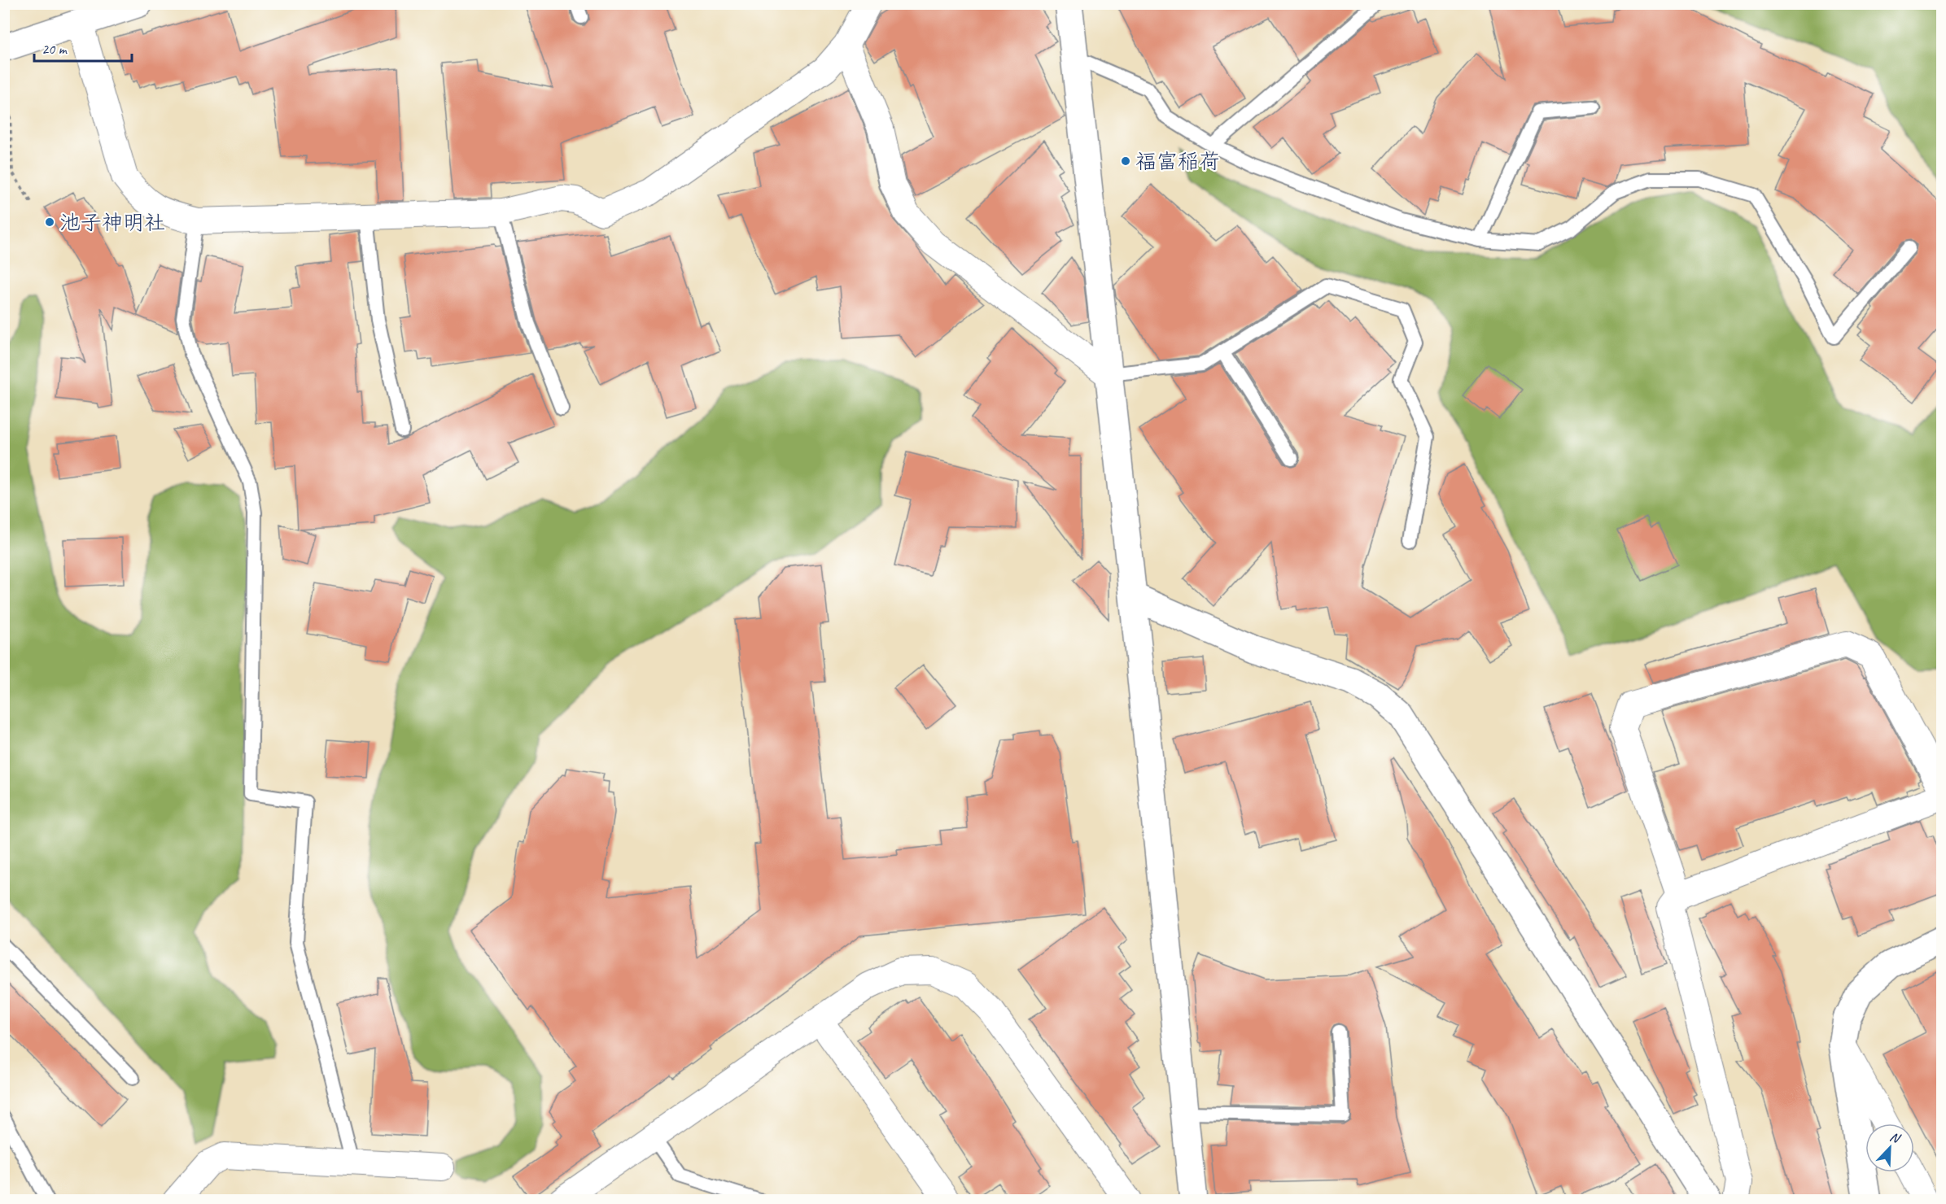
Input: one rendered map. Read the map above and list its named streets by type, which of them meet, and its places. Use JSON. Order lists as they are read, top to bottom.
{
  "places": ["福富稲荷", "池子神明社"],
  "scale_bar": "20 m",
  "north": "top right"
}
